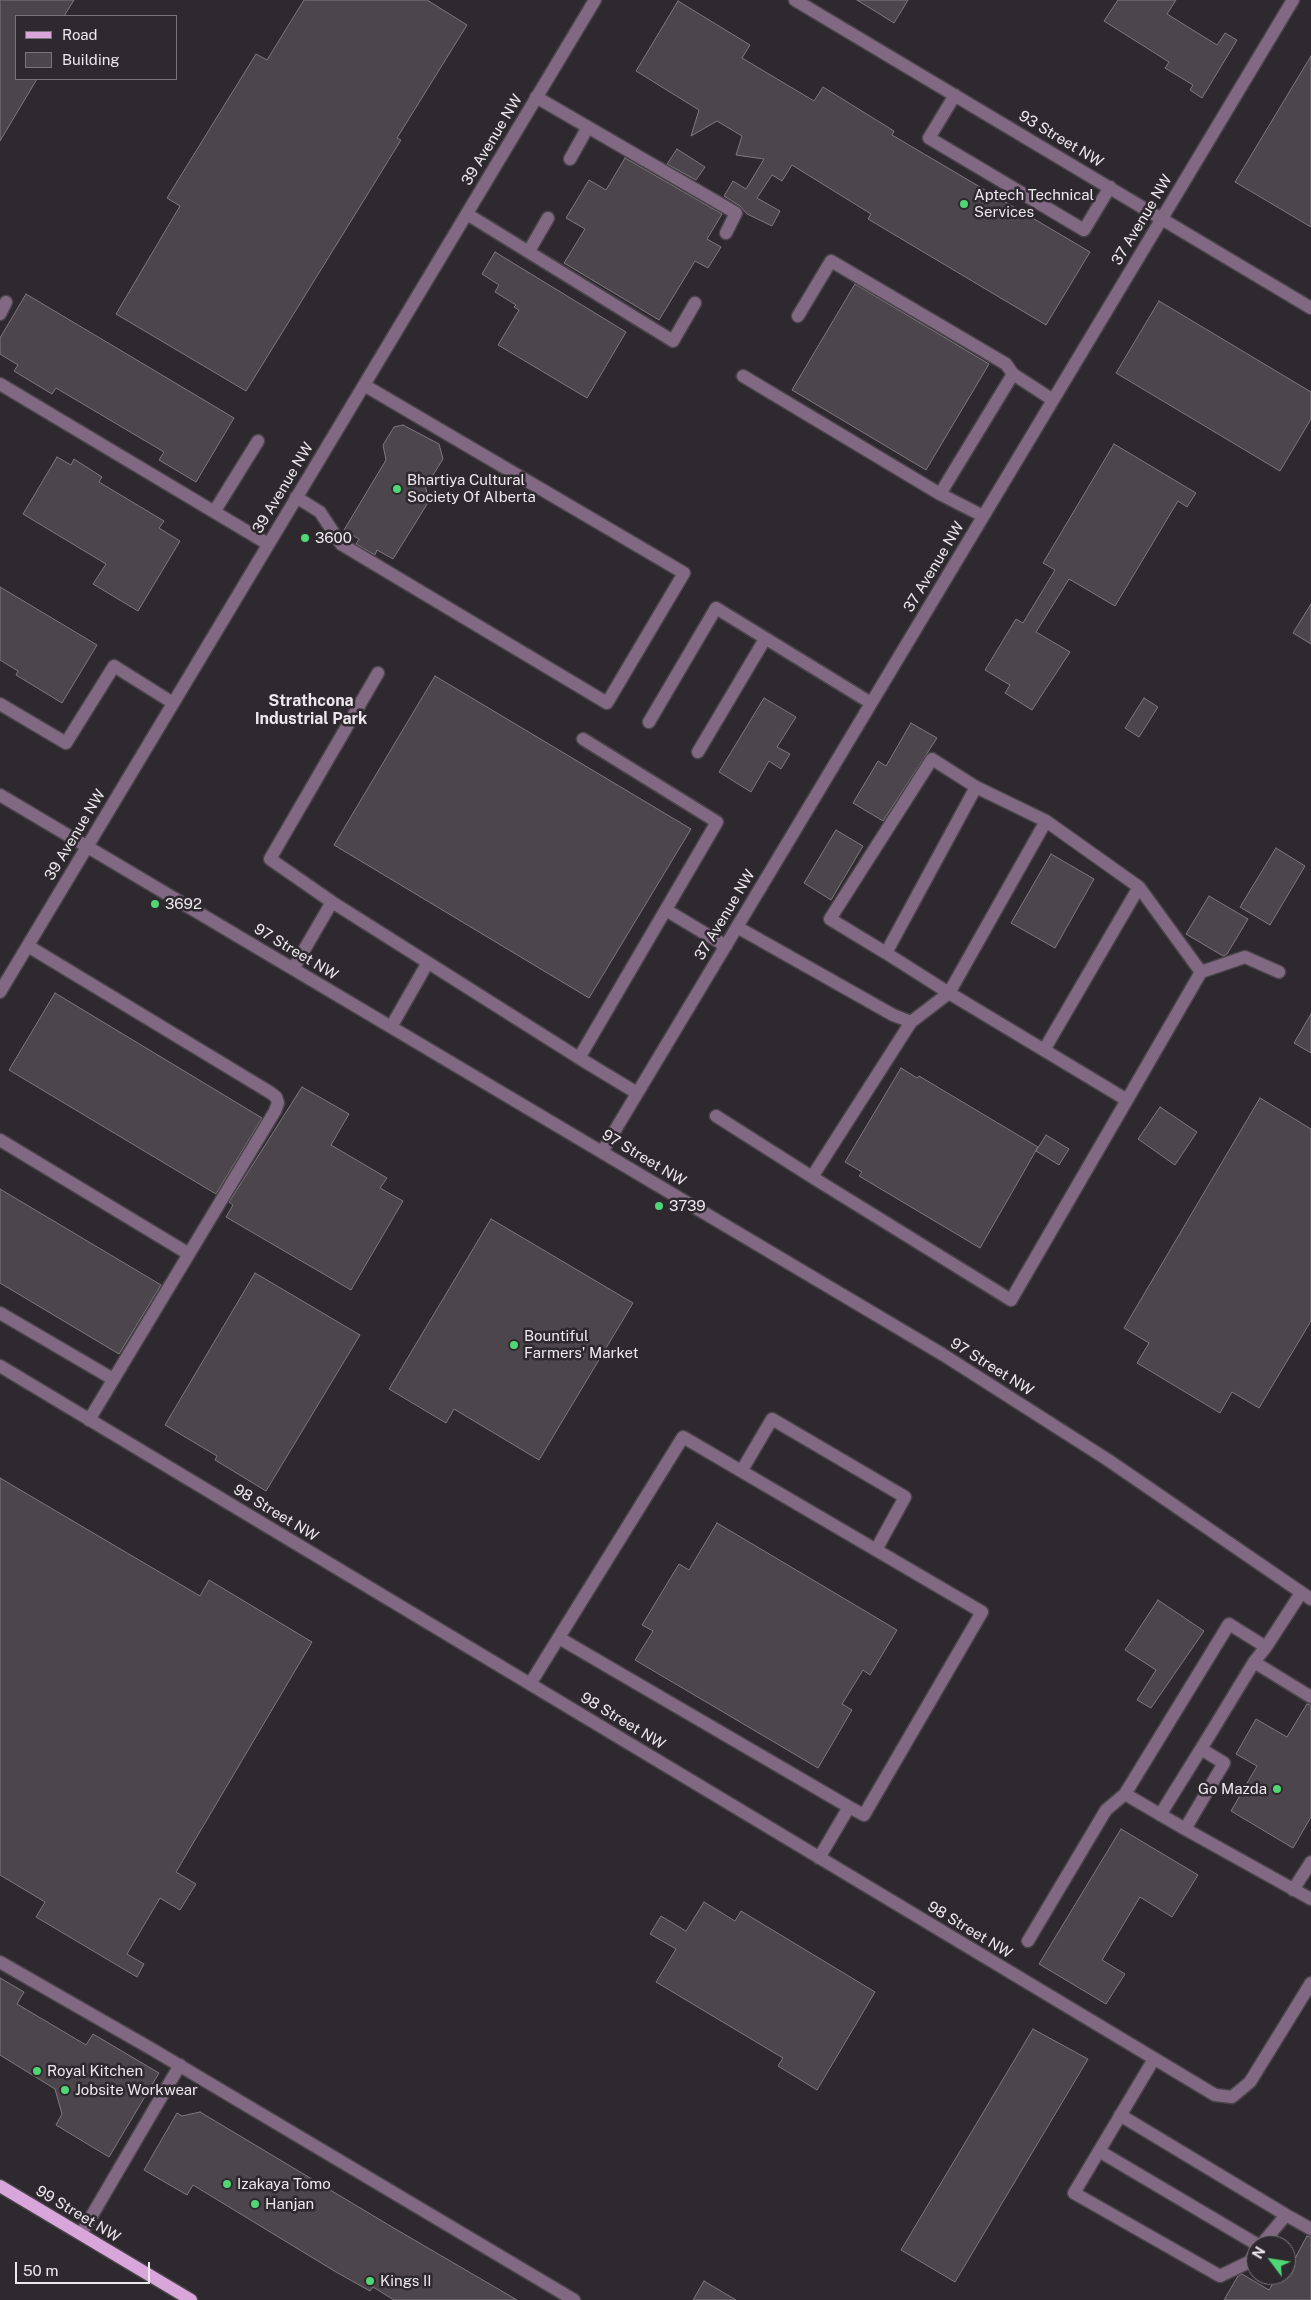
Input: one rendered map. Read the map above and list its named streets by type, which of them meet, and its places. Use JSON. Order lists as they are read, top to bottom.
{
  "streets": {
    "main road": ["99 Street NW"],
    "street": [
      "93 Street NW",
      "39 Avenue NW",
      "37 Avenue NW",
      "97 Street NW",
      "98 Street NW"
    ]
  },
  "crossings": [
    ["93 Street NW", "37 Avenue NW"],
    ["39 Avenue NW", "97 Street NW"],
    ["37 Avenue NW", "97 Street NW"]
  ],
  "districts": ["Strathcona Industrial Park"],
  "places": [
    "Aptech Technical Services",
    "Bhartiya Cultural Society Of Alberta",
    "3600",
    "3692",
    "3739",
    "Bountiful Farmers' Market",
    "Go Mazda",
    "Royal Kitchen",
    "Jobsite Workwear",
    "Izakaya Tomo",
    "Hanjan",
    "Kings II"
  ],
  "legend": ["Road", "Building"],
  "scale_bar": "50 m",
  "north": "top left"
}
